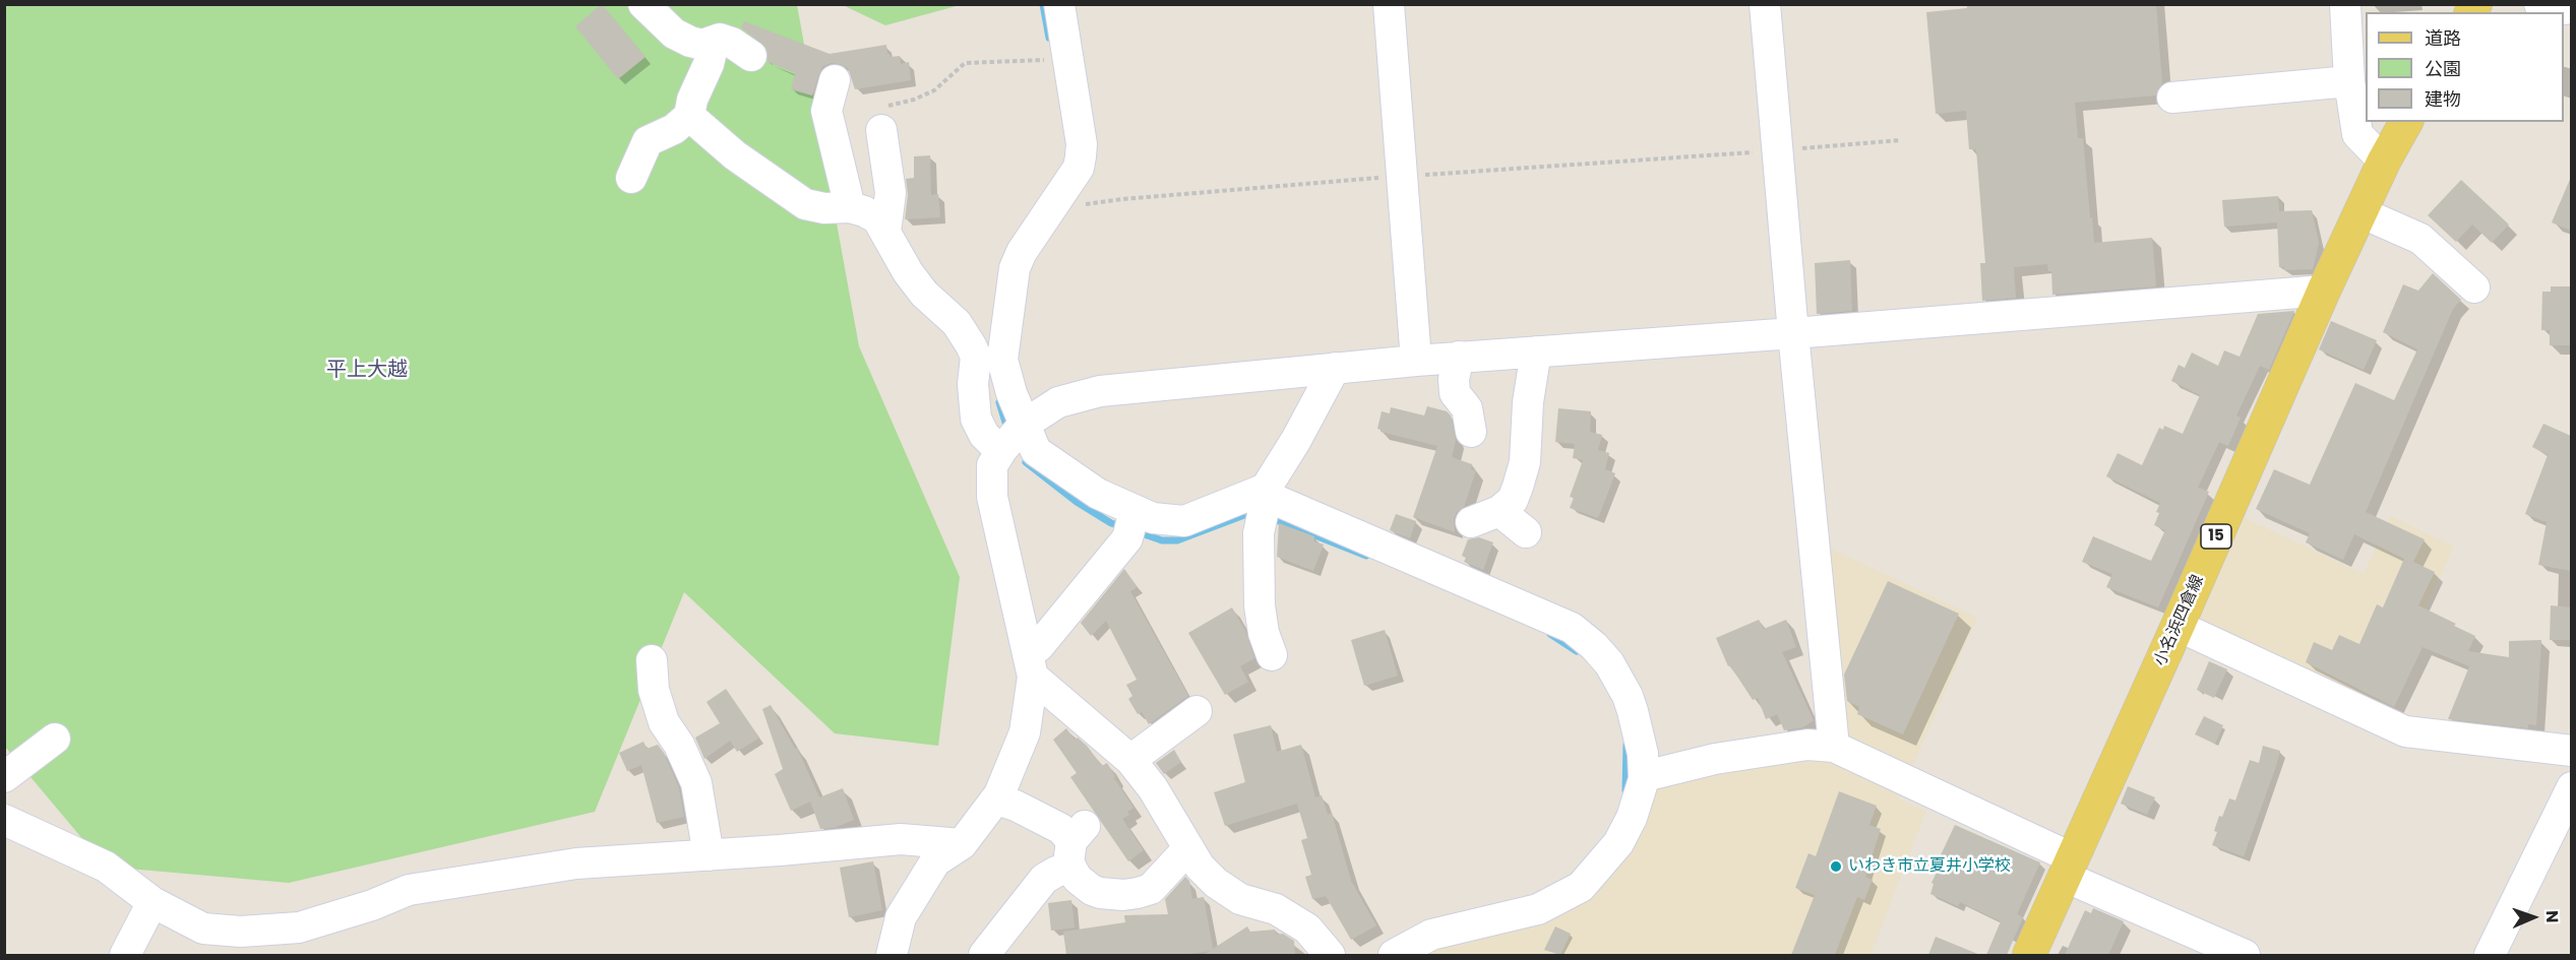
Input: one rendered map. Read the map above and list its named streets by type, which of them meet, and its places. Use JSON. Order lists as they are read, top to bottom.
{
  "streets": {
    "main road": ["15", "小名浜四倉線"]
  },
  "districts": ["平上大越"],
  "places": ["いわき市立夏井小学校"],
  "legend": ["道路", "公園", "建物"],
  "north": "right"
}
